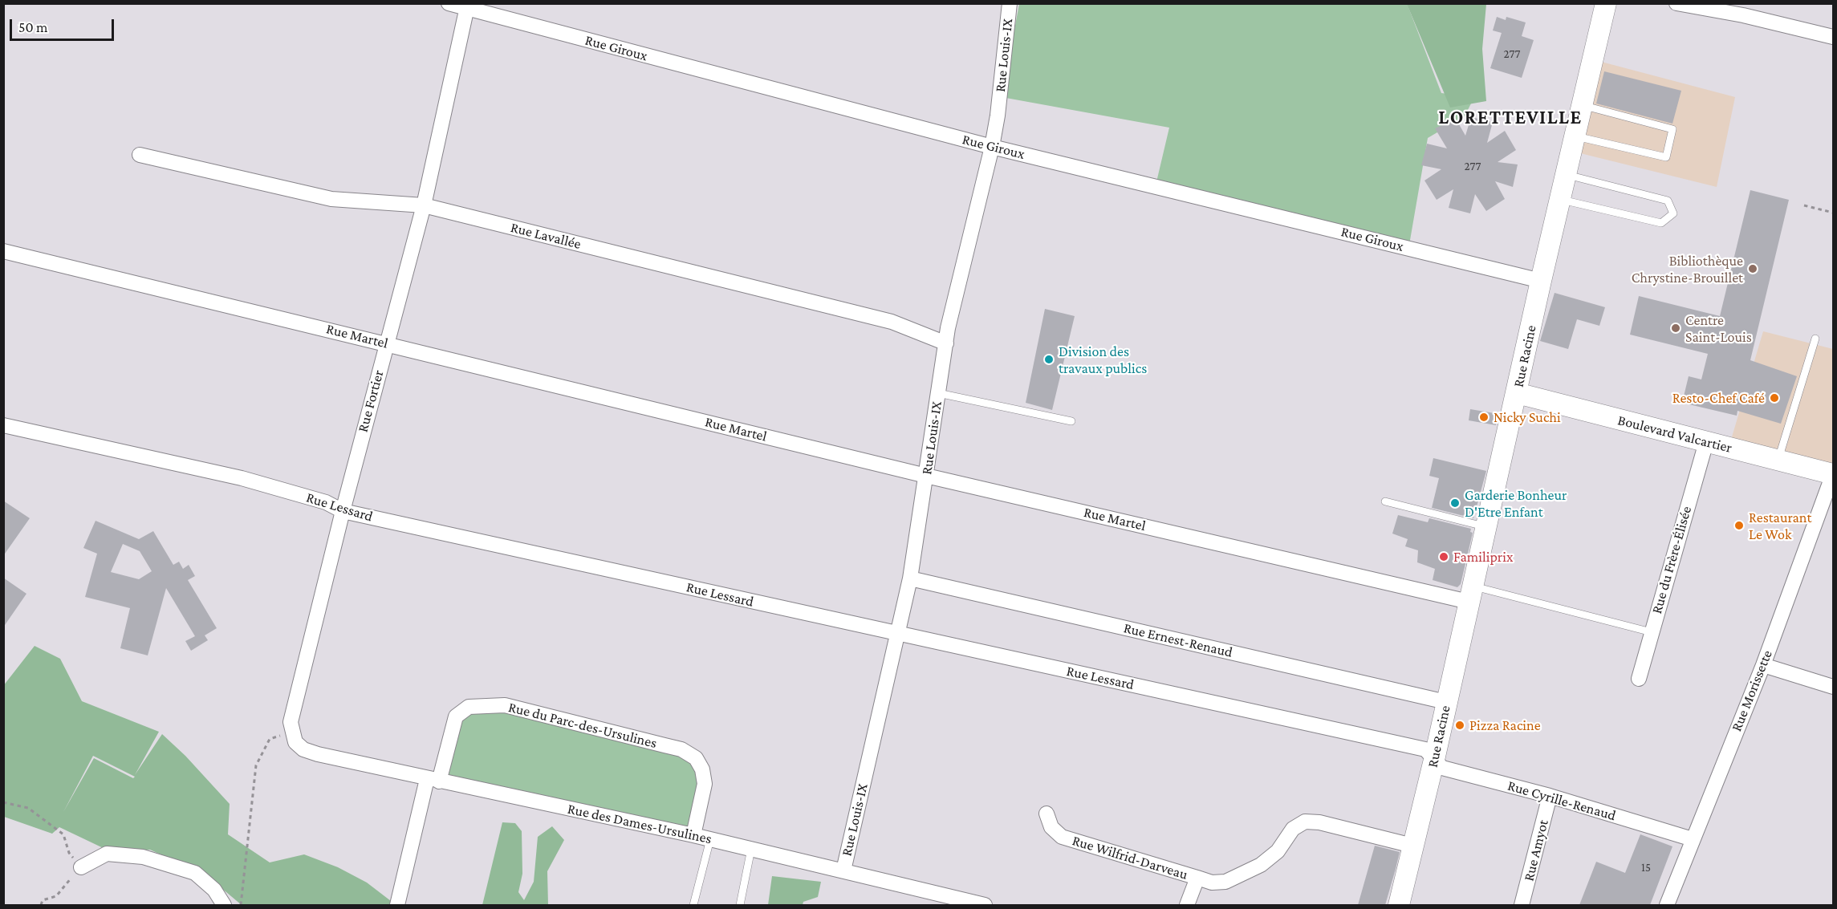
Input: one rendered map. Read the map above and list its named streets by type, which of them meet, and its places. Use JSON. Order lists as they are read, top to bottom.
{
  "streets": {
    "main road": ["Rue Racine", "Boulevard Valcartier"],
    "street": [
      "Rue Giroux",
      "Rue Louis-IX",
      "Rue Lavallée",
      "Rue Martel",
      "Rue Fortier",
      "Rue Lessard",
      "Rue du Frère-Élisée",
      "Rue Ernest-Renaud",
      "Rue Morissette",
      "Rue du Parc-des-Ursulines",
      "Rue Cyrille-Renaud",
      "Rue des Dames-Ursulines",
      "Rue Amyot",
      "Rue Wilfrid-Darveau"
    ]
  },
  "crossings": [
    ["Rue Giroux", "Rue Louis-IX"],
    ["Rue Giroux", "Rue Racine"],
    ["Rue Giroux", "Rue Fortier"],
    ["Rue Louis-IX", "Rue Lavallée"],
    ["Rue Louis-IX", "Rue Martel"],
    ["Rue Louis-IX", "Rue Lessard"],
    ["Rue Louis-IX", "Rue Ernest-Renaud"],
    ["Rue Louis-IX", "Rue des Dames-Ursulines"],
    ["Rue Lavallée", "Rue Fortier"],
    ["Rue Martel", "Rue Racine"],
    ["Rue Martel", "Rue Fortier"],
    ["Rue Racine", "Boulevard Valcartier"],
    ["Rue Racine", "Rue Lessard"],
    ["Rue Racine", "Rue Ernest-Renaud"],
    ["Rue Racine", "Rue Cyrille-Renaud"],
    ["Rue Racine", "Rue Wilfrid-Darveau"],
    ["Rue Fortier", "Rue Lessard"],
    ["Rue Fortier", "Rue des Dames-Ursulines"],
    ["Boulevard Valcartier", "Rue du Frère-Élisée"],
    ["Boulevard Valcartier", "Rue Morissette"],
    ["Rue Lessard", "Rue Cyrille-Renaud"],
    ["Rue Morissette", "Rue Cyrille-Renaud"],
    ["Rue du Parc-des-Ursulines", "Rue des Dames-Ursulines"],
    ["Rue Cyrille-Renaud", "Rue Amyot"]
  ],
  "districts": ["LORETTEVILLE"],
  "places": [
    "Bibliothèque Chrystine-Brouillet",
    "Centre Saint-Louis",
    "Division des travaux publics",
    "Resto-Chef Café",
    "Nicky Suchi",
    "Garderie Bonheur D'Etre Enfant",
    "Restaurant Le Wok",
    "Familiprix",
    "Pizza Racine"
  ],
  "house_numbers": ["277", "277", "15"],
  "scale_bar": "50 m"
}
